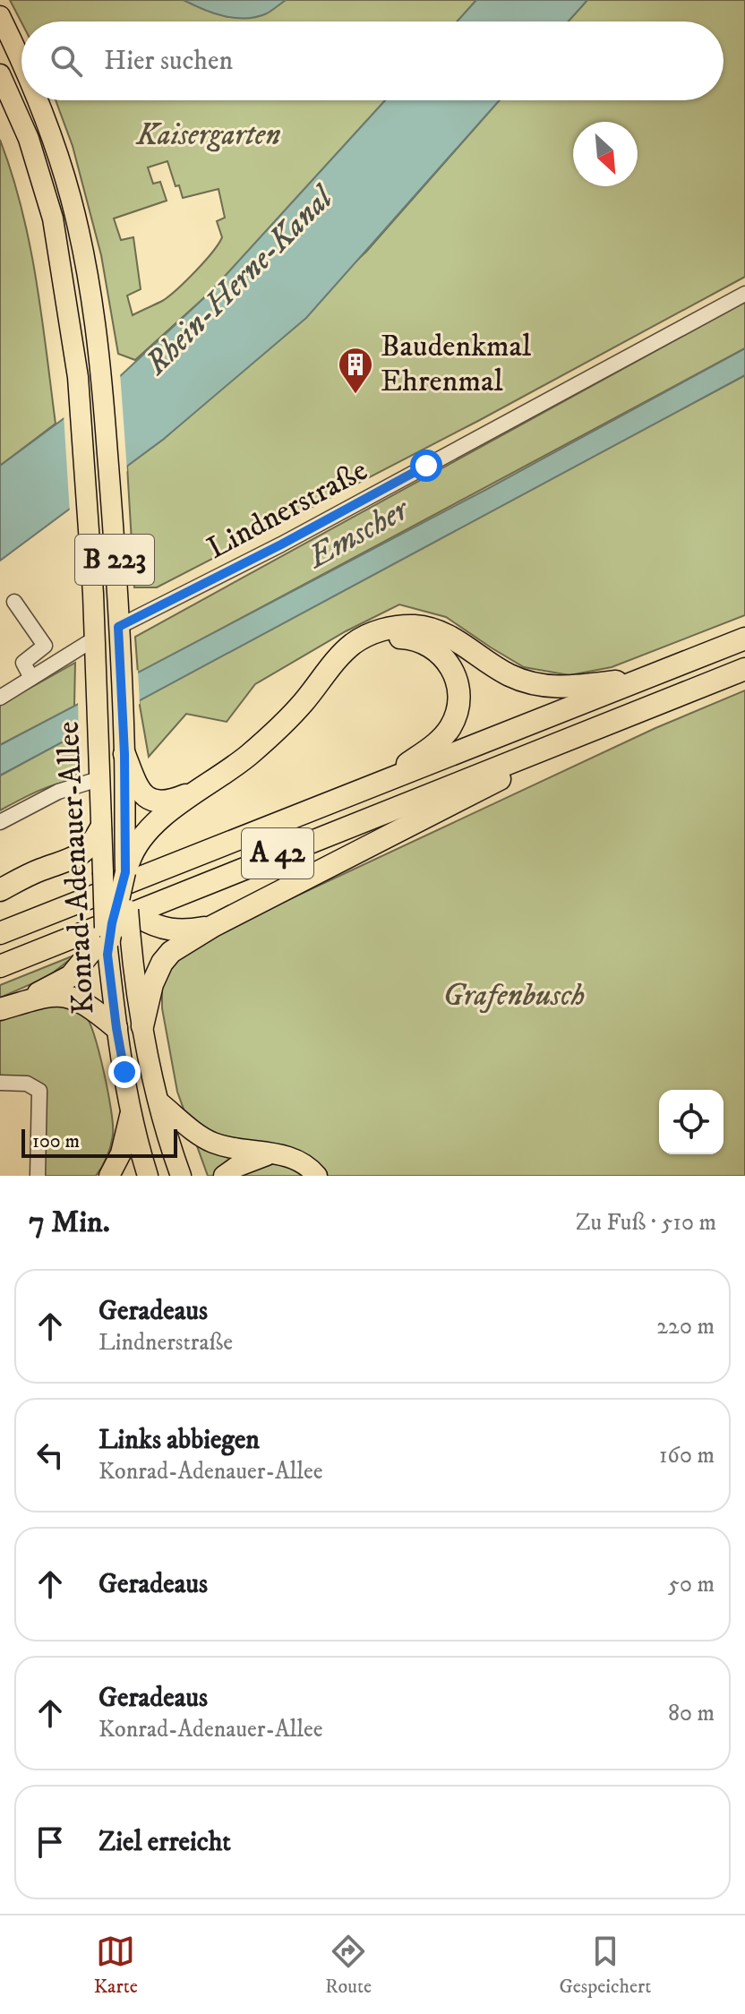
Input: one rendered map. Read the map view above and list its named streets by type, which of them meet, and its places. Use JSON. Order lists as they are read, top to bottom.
{
  "streets": {
    "highway": ["A 42"],
    "main road": ["B 223", "Konrad-Adenauer-Allee"],
    "street": ["Lindnerstraße"]
  },
  "crossings": [
    ["Lindnerstraße", "B 223"],
    ["Lindnerstraße", "Konrad-Adenauer-Allee"],
    ["B 223", "Konrad-Adenauer-Allee"]
  ],
  "water": ["Rhein-Herne-Kanal", "Emscher"],
  "parks": ["Kaisergarten", "Grafenbusch"],
  "places": {
    "building": ["Baudenkmal Ehrenmal"]
  },
  "scale_bar": "100 m",
  "north": "bottom right",
  "page": {
    "search": "Hier suchen",
    "scale": "100 m",
    "heading": ["7 Min.", "Zu Fuß · 510 m"],
    "list": [
      ["Geradeaus", "Lindnerstraße", "220 m"],
      ["Links abbiegen", "Konrad-Adenauer-Allee", "160 m"],
      ["Geradeaus", "50 m"],
      ["Geradeaus", "Konrad-Adenauer-Allee", "80 m"],
      "Ziel erreicht"
    ],
    "nav": ["Karte", "Route", "Gespeichert"]
  }
}
